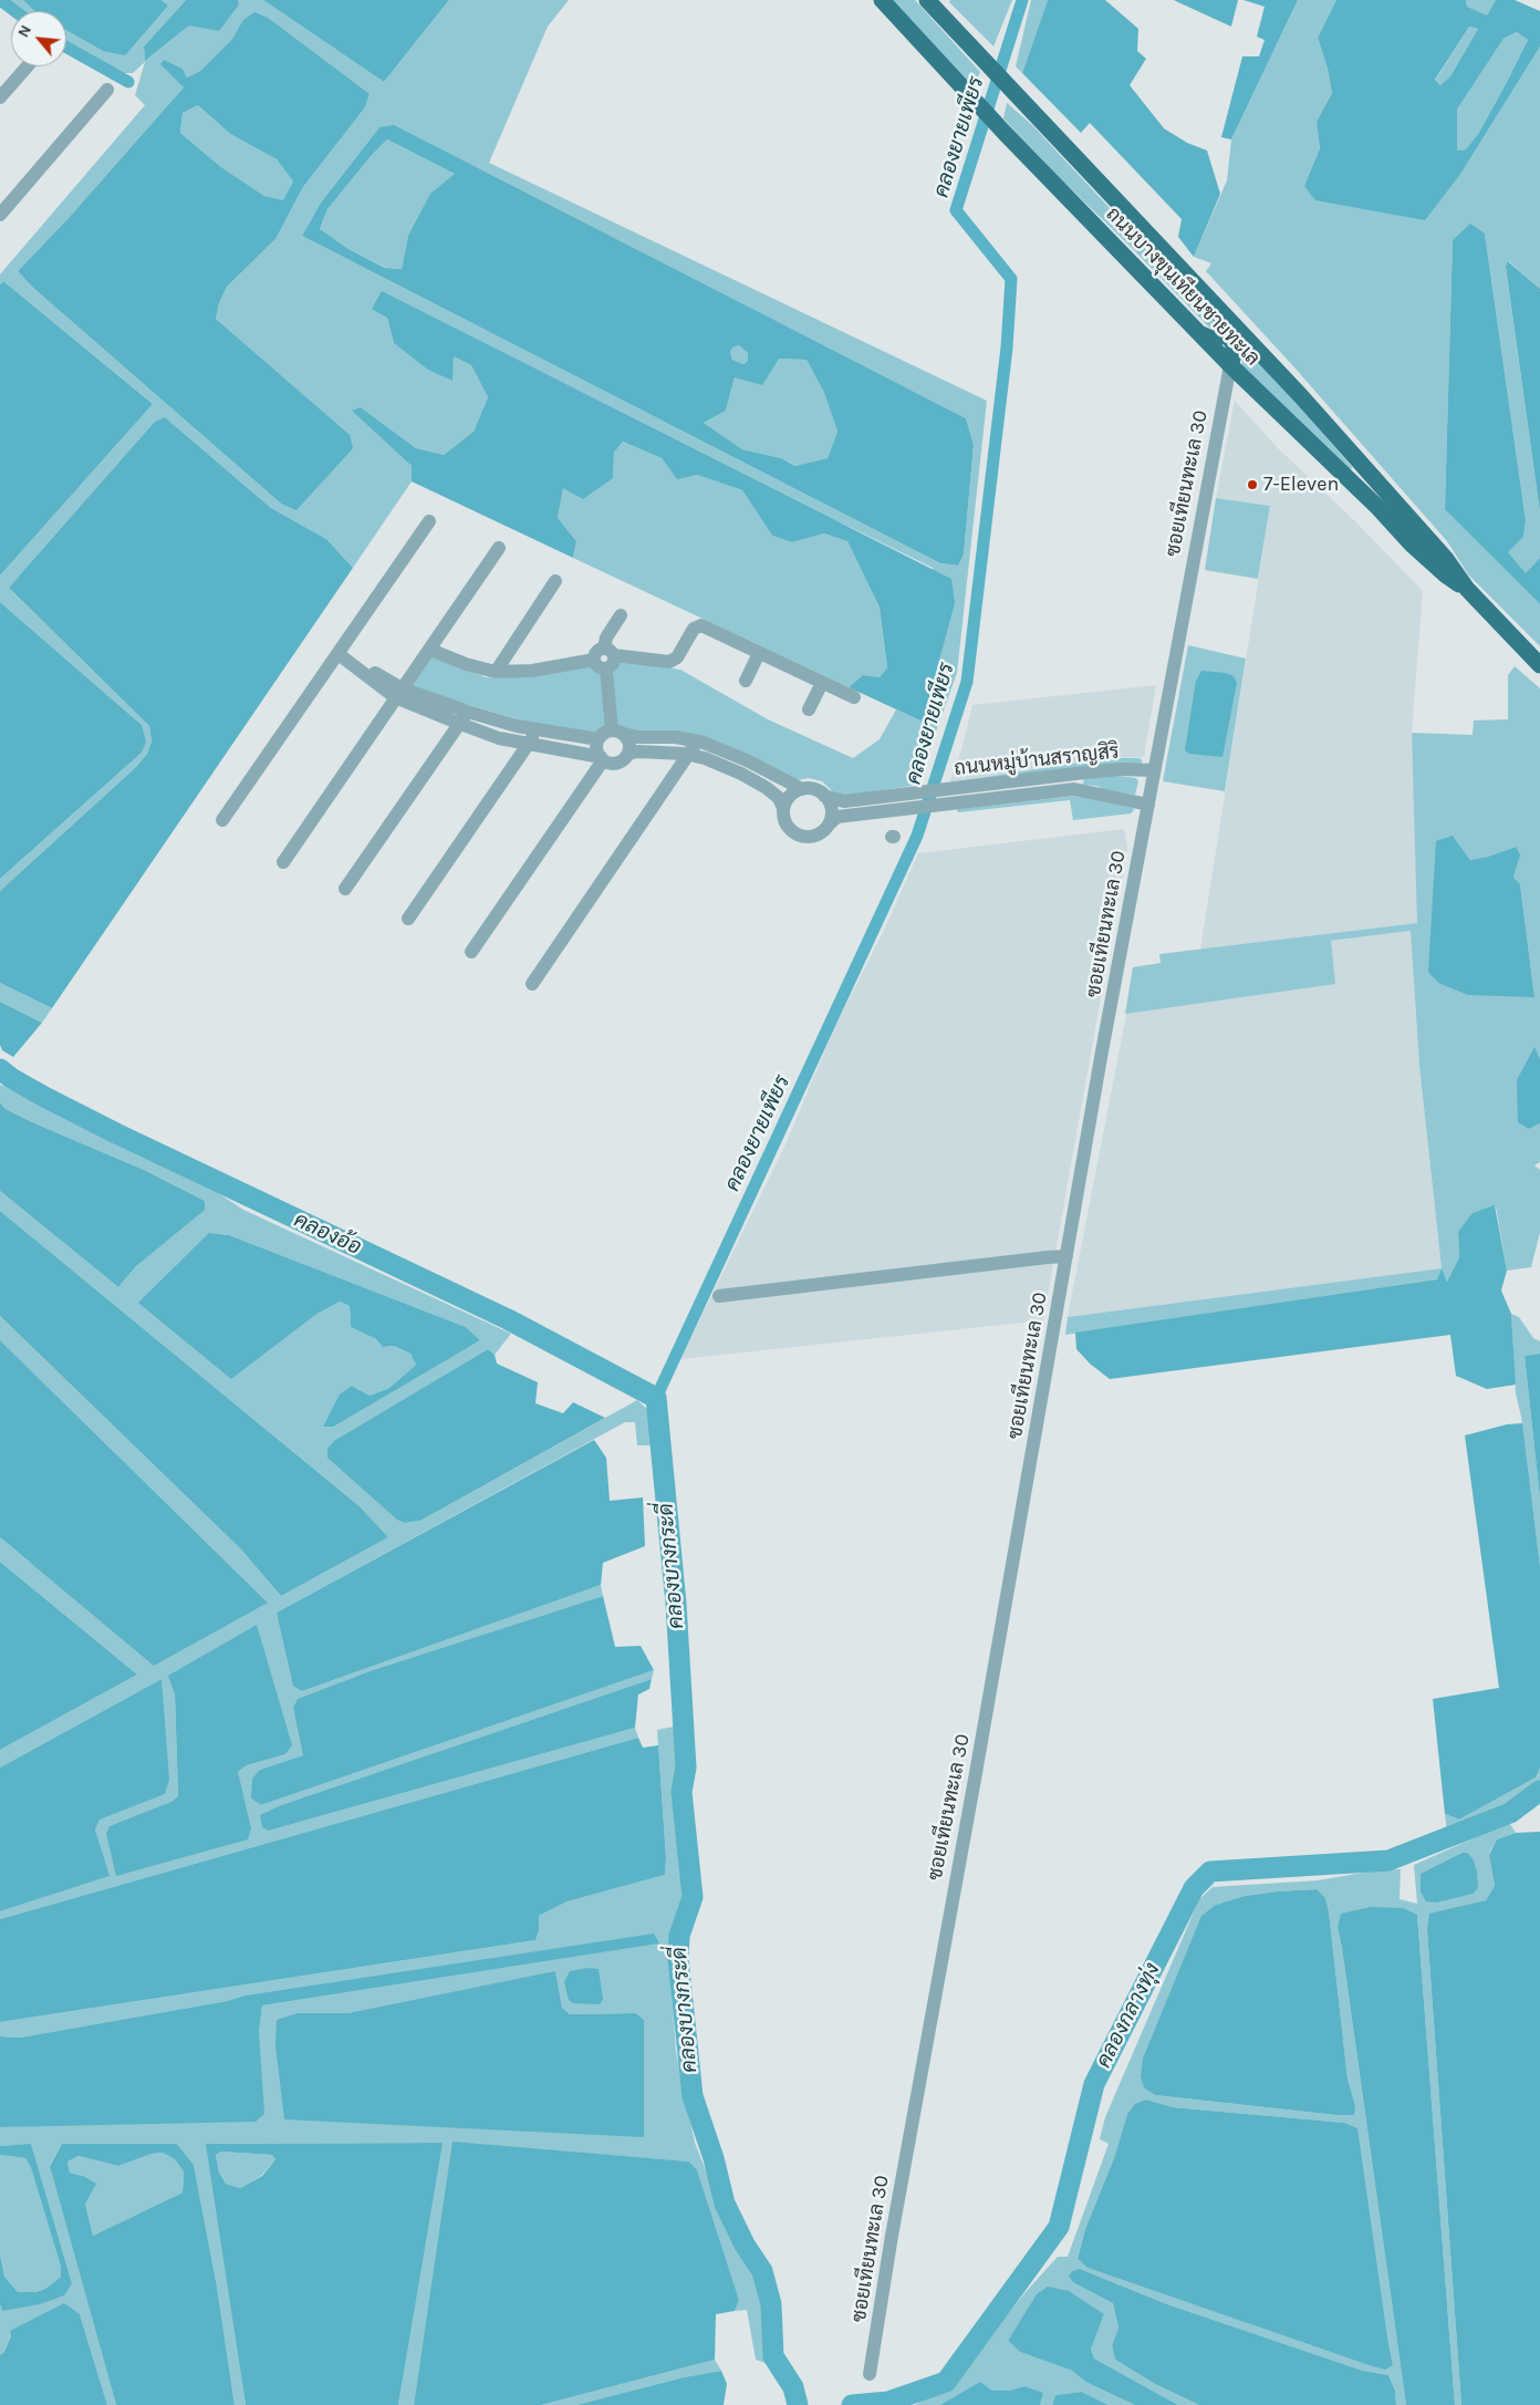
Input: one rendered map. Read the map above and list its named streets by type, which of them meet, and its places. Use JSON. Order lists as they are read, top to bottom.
{
  "streets": {
    "main road": ["ถนนบางขุนเทียนชายทะเล"],
    "street": ["ซอยเทียนทะเล 30", "ถนนหมู่บ้านสราญสิริ"]
  },
  "crossings": [
    ["ถนนบางขุนเทียนชายทะเล", "ซอยเทียนทะเล 30"],
    ["ซอยเทียนทะเล 30", "ถนนหมู่บ้านสราญสิริ"]
  ],
  "water": [
    "คลองยายเพียร",
    "คลองอ้อ",
    "คลองบางกระดี่",
    "คลองกลางทุ่ง"
  ],
  "places": ["7-Eleven"],
  "north": "top left"
}
